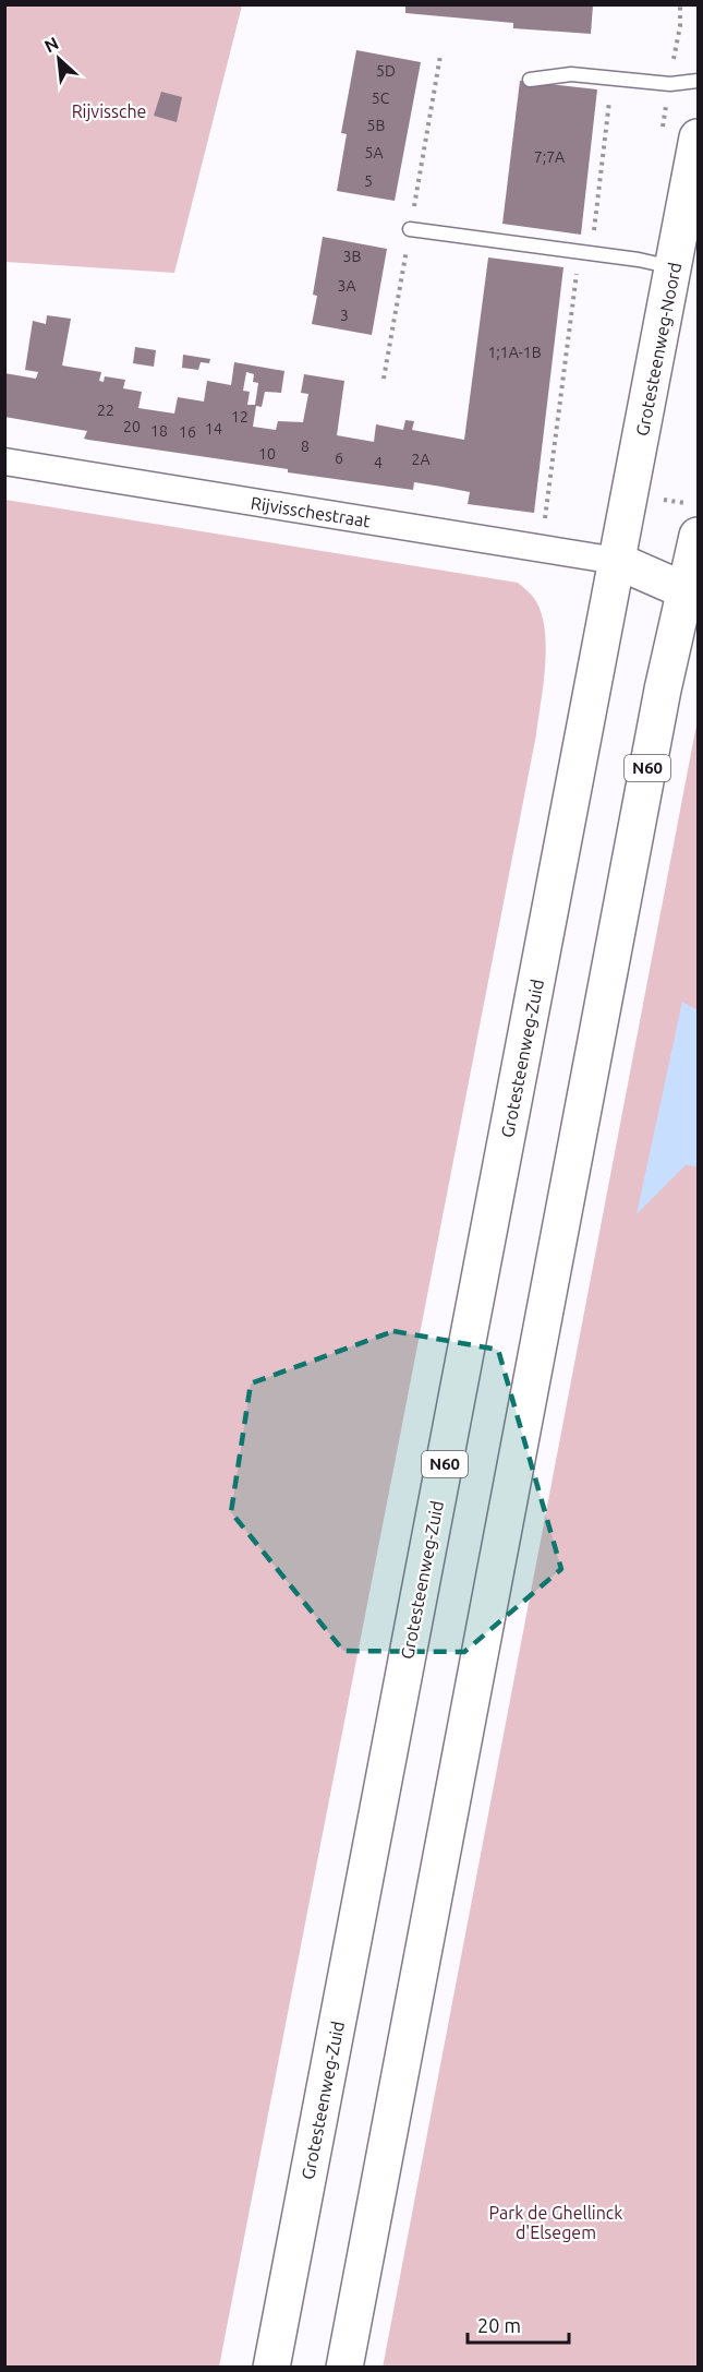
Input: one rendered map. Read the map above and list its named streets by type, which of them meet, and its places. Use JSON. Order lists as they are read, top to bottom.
{
  "streets": {
    "main road": ["Grotesteenweg-Noord", "N60", "Grotesteenweg-Zuid"],
    "street": ["Rijvisschestraat"]
  },
  "crossings": [
    ["Grotesteenweg-Noord", "Rijvisschestraat"],
    ["Grotesteenweg-Noord", "Grotesteenweg-Zuid"],
    ["Rijvisschestraat", "Grotesteenweg-Zuid"]
  ],
  "parks": ["Rijvissche", "Park de Ghellinck d'Elsegem"],
  "house_numbers": [
    "5D",
    "5C",
    "5B",
    "5A",
    "7;7A",
    "5",
    "3B",
    "3A",
    "3",
    "1;1A-1B",
    "22",
    "12",
    "20",
    "14",
    "18",
    "16",
    "8",
    "10",
    "6",
    "2A",
    "4"
  ],
  "scale_bar": "20 m",
  "north": "top left"
}
